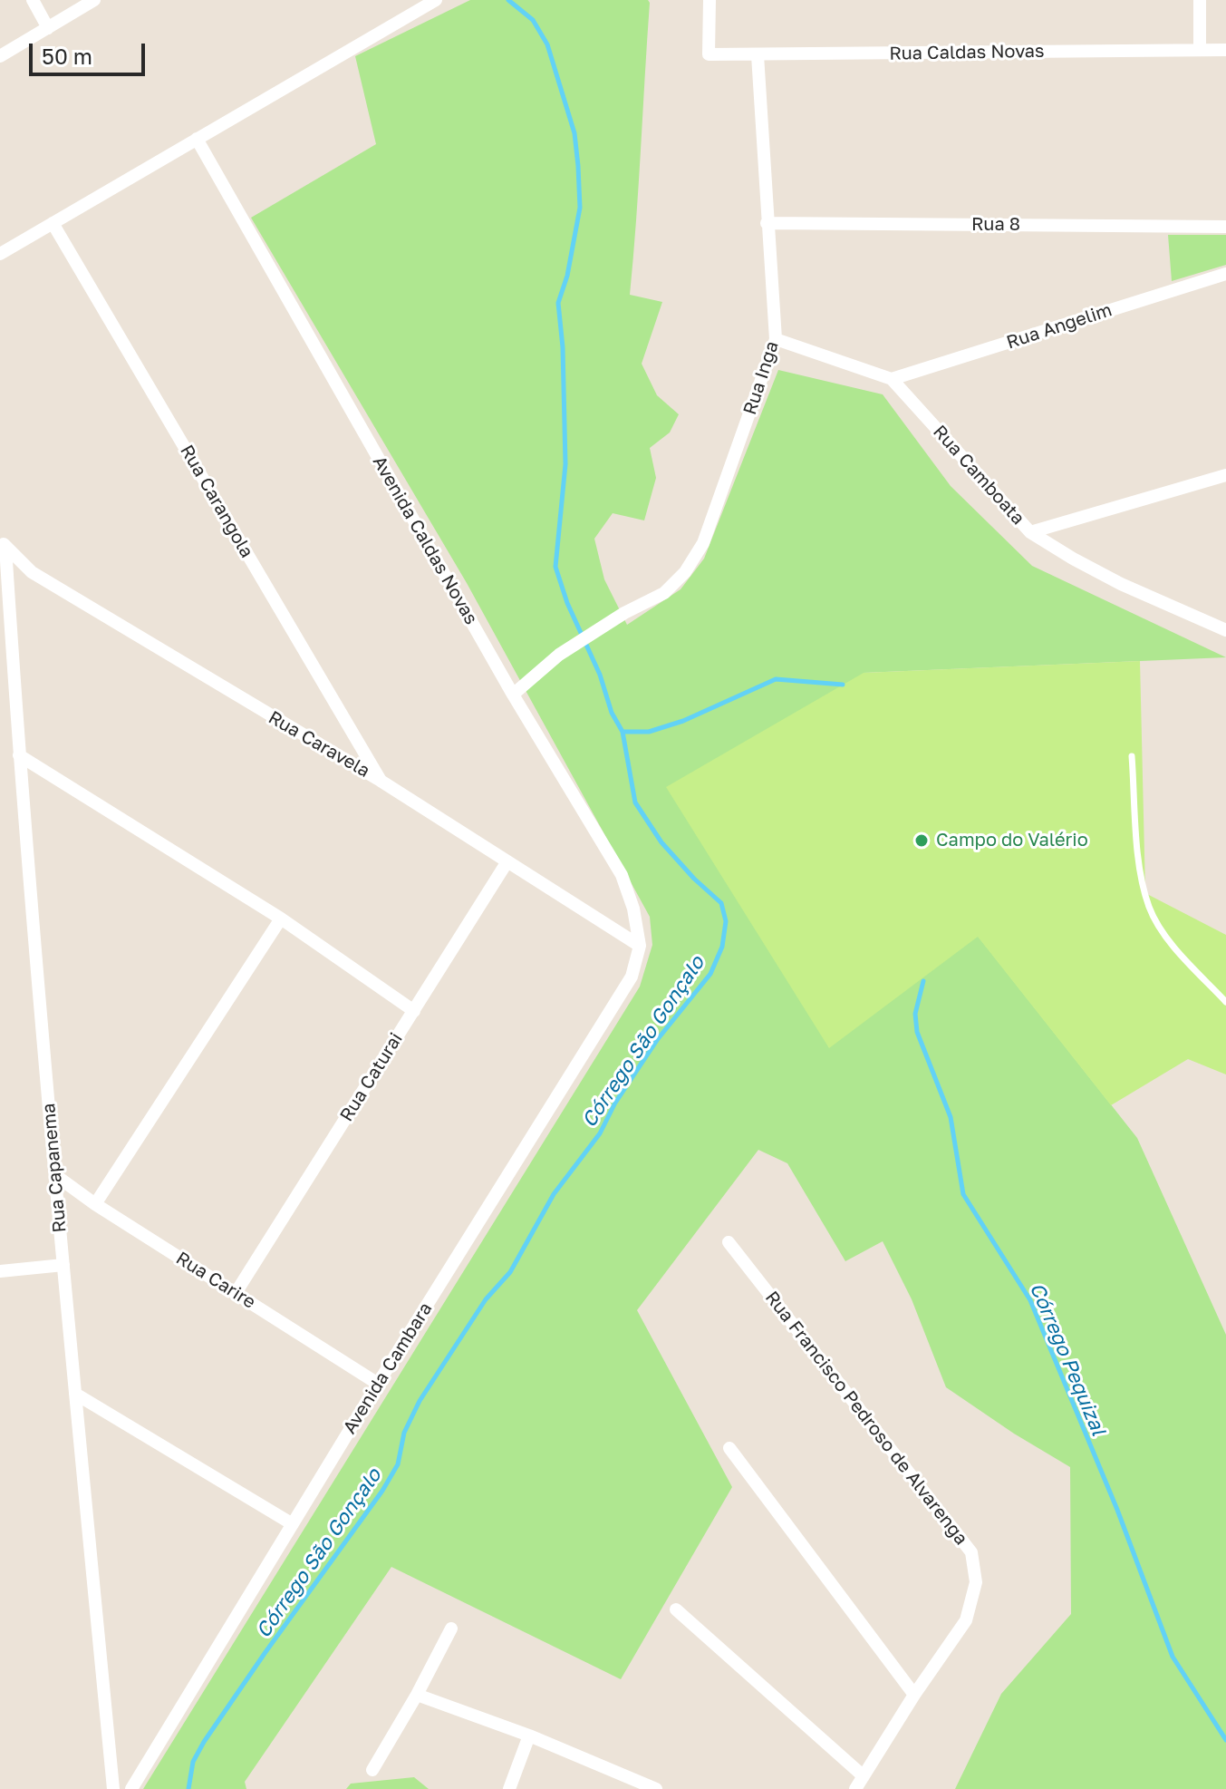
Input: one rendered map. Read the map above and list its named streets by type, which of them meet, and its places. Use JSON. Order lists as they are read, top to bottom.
{
  "streets": {
    "street": [
      "Rua Caldas Novas",
      "Rua 8",
      "Rua Angelim",
      "Rua Inga",
      "Rua Camboata",
      "Rua Carangola",
      "Avenida Caldas Novas",
      "Rua Caravela",
      "Rua Caturai",
      "Rua Capanema",
      "Rua Carire",
      "Avenida Cambara",
      "Rua Francisco Pedroso de Alvarenga"
    ]
  },
  "crossings": [
    ["Rua Caldas Novas", "Rua Inga"],
    ["Rua 8", "Rua Inga"],
    ["Rua Angelim", "Rua Camboata"],
    ["Rua Inga", "Rua Camboata"],
    ["Rua Inga", "Avenida Caldas Novas"],
    ["Rua Carangola", "Rua Caravela"],
    ["Avenida Caldas Novas", "Rua Caravela"],
    ["Avenida Caldas Novas", "Avenida Cambara"],
    ["Rua Caravela", "Rua Caturai"],
    ["Rua Caravela", "Rua Capanema"],
    ["Rua Caravela", "Avenida Cambara"],
    ["Rua Caturai", "Rua Carire"],
    ["Rua Capanema", "Rua Carire"],
    ["Rua Carire", "Avenida Cambara"]
  ],
  "water": ["Córrego São Gonçalo", "Córrego Pequizal"],
  "places": ["Campo do Valério"],
  "scale_bar": "50 m"
}
